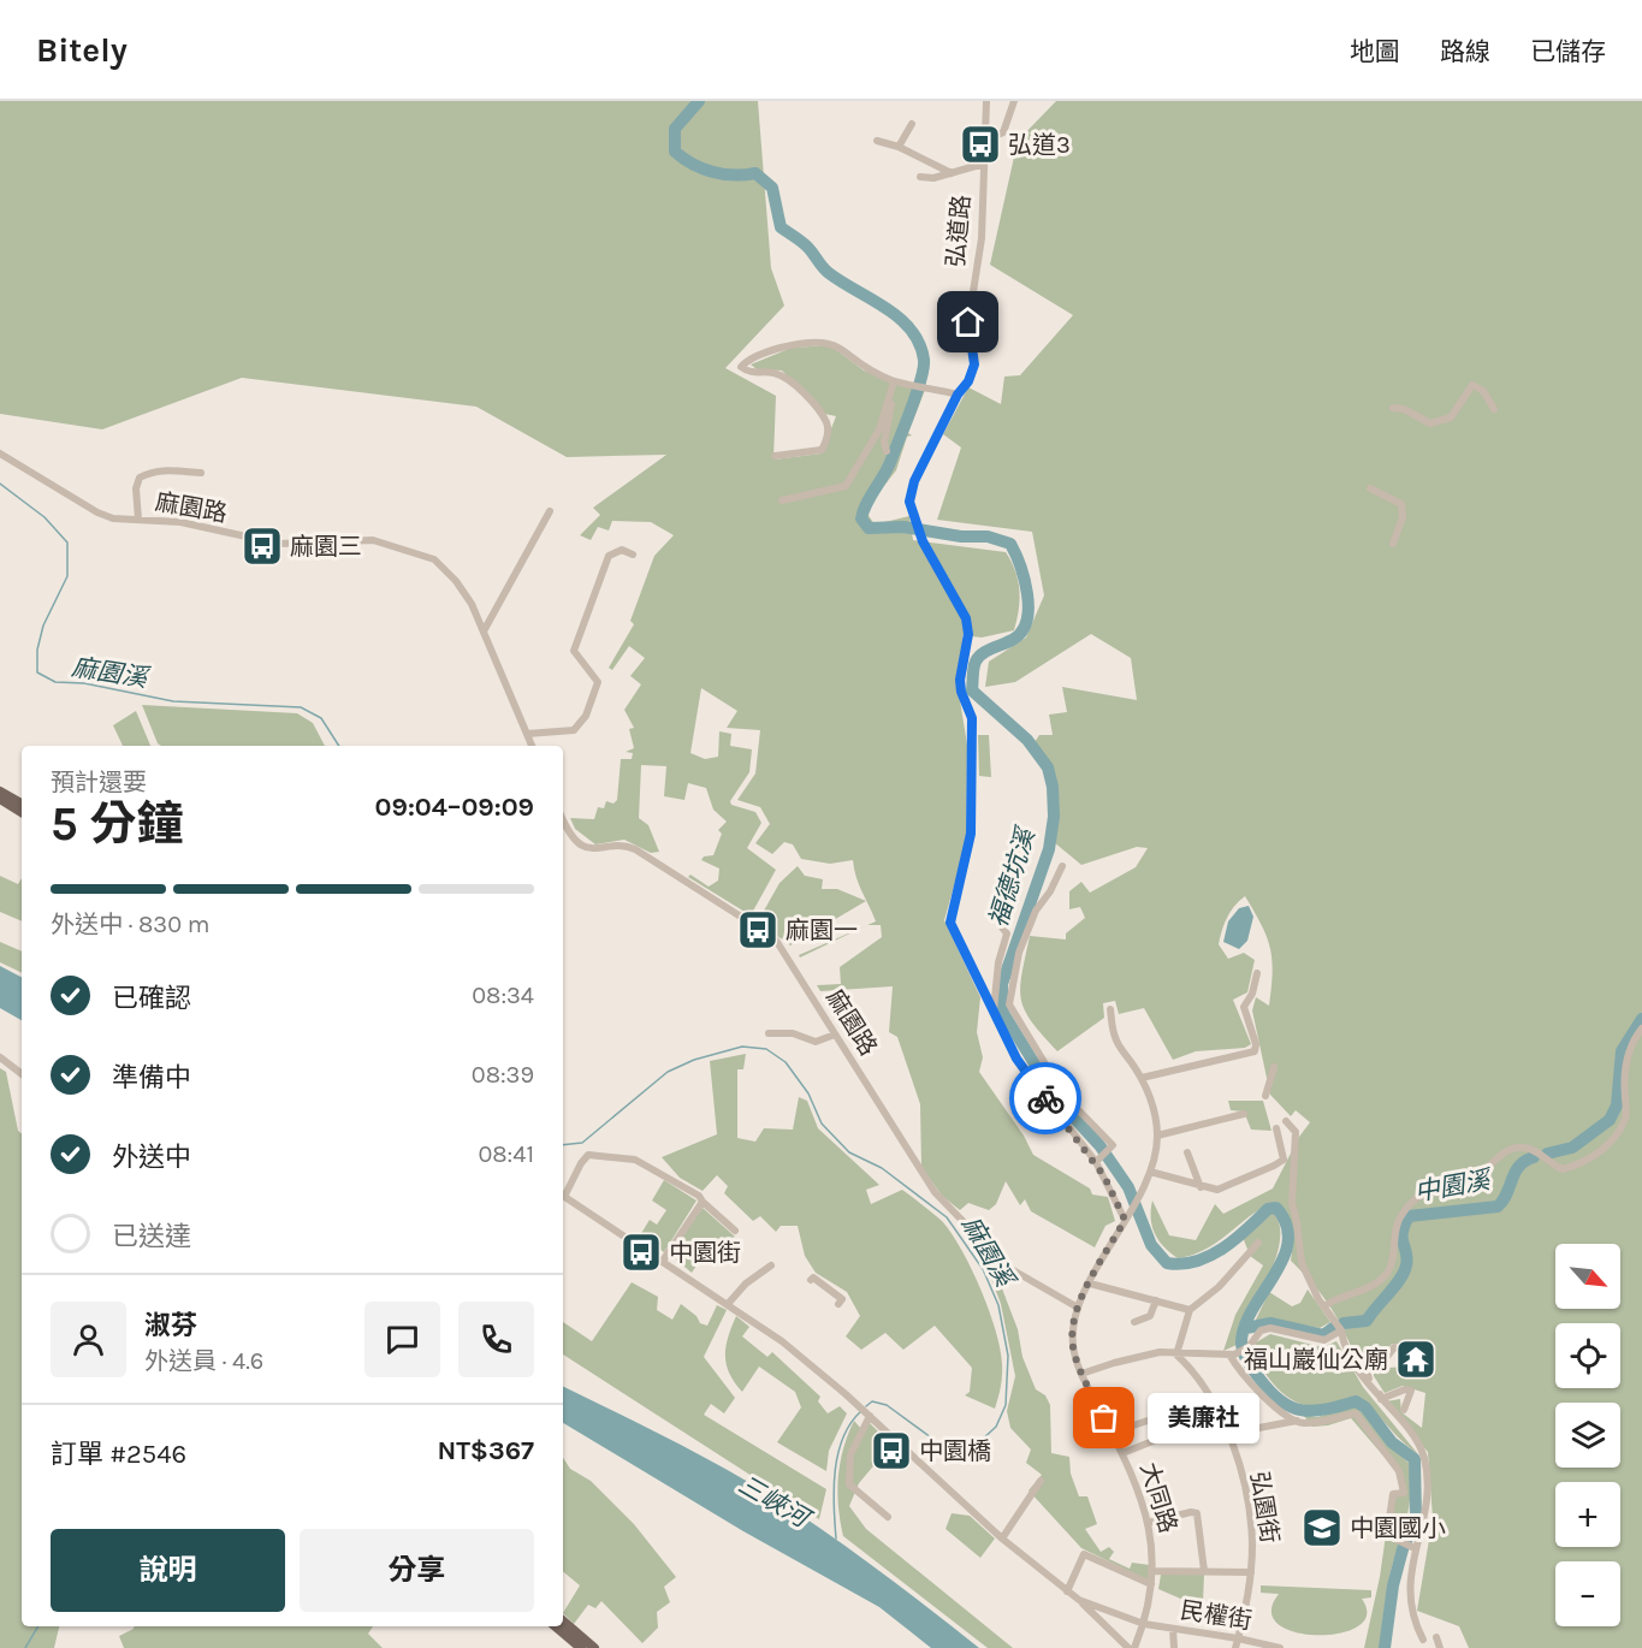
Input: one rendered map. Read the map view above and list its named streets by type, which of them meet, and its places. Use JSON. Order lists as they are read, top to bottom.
{
  "streets": {
    "street": [
      "弘道路",
      "麻園路",
      "大同路",
      "弘園街",
      "民權街"
    ]
  },
  "crossings": [
    ["麻園路", "大同路"],
    ["大同路", "民權街"],
    ["弘園街", "民權街"]
  ],
  "water": [
    "麻園溪",
    "福德坑溪",
    "中園溪",
    "三峽河"
  ],
  "places": {
    "bus stop": [
      "弘道3",
      "麻園三",
      "麻園一",
      "中園街",
      "中園橋"
    ],
    "temple": ["福山巖仙公廟"],
    "other": ["美廉社"],
    "school or university": ["中園國小"]
  },
  "north": "bottom right",
  "page": {
    "header": "Bitely",
    "nav": ["地圖", "路線", "已儲存"],
    "heading": ["5 分鐘", "預計還要", "09:04–09:09"],
    "panel": [
      "淑芬",
      "外送員 · 4.6",
      "訂單 #2546",
      "NT$367"
    ],
    "bar": "外送中 · 830 m",
    "list": [
      ["已確認", "08:34"],
      ["準備中", "08:39"],
      ["外送中", "08:41"],
      "已送達"
    ],
    "map_buttons": ["+", "−"],
    "bubble": "美廉社",
    "buttons": ["說明", "分享"]
  }
}
